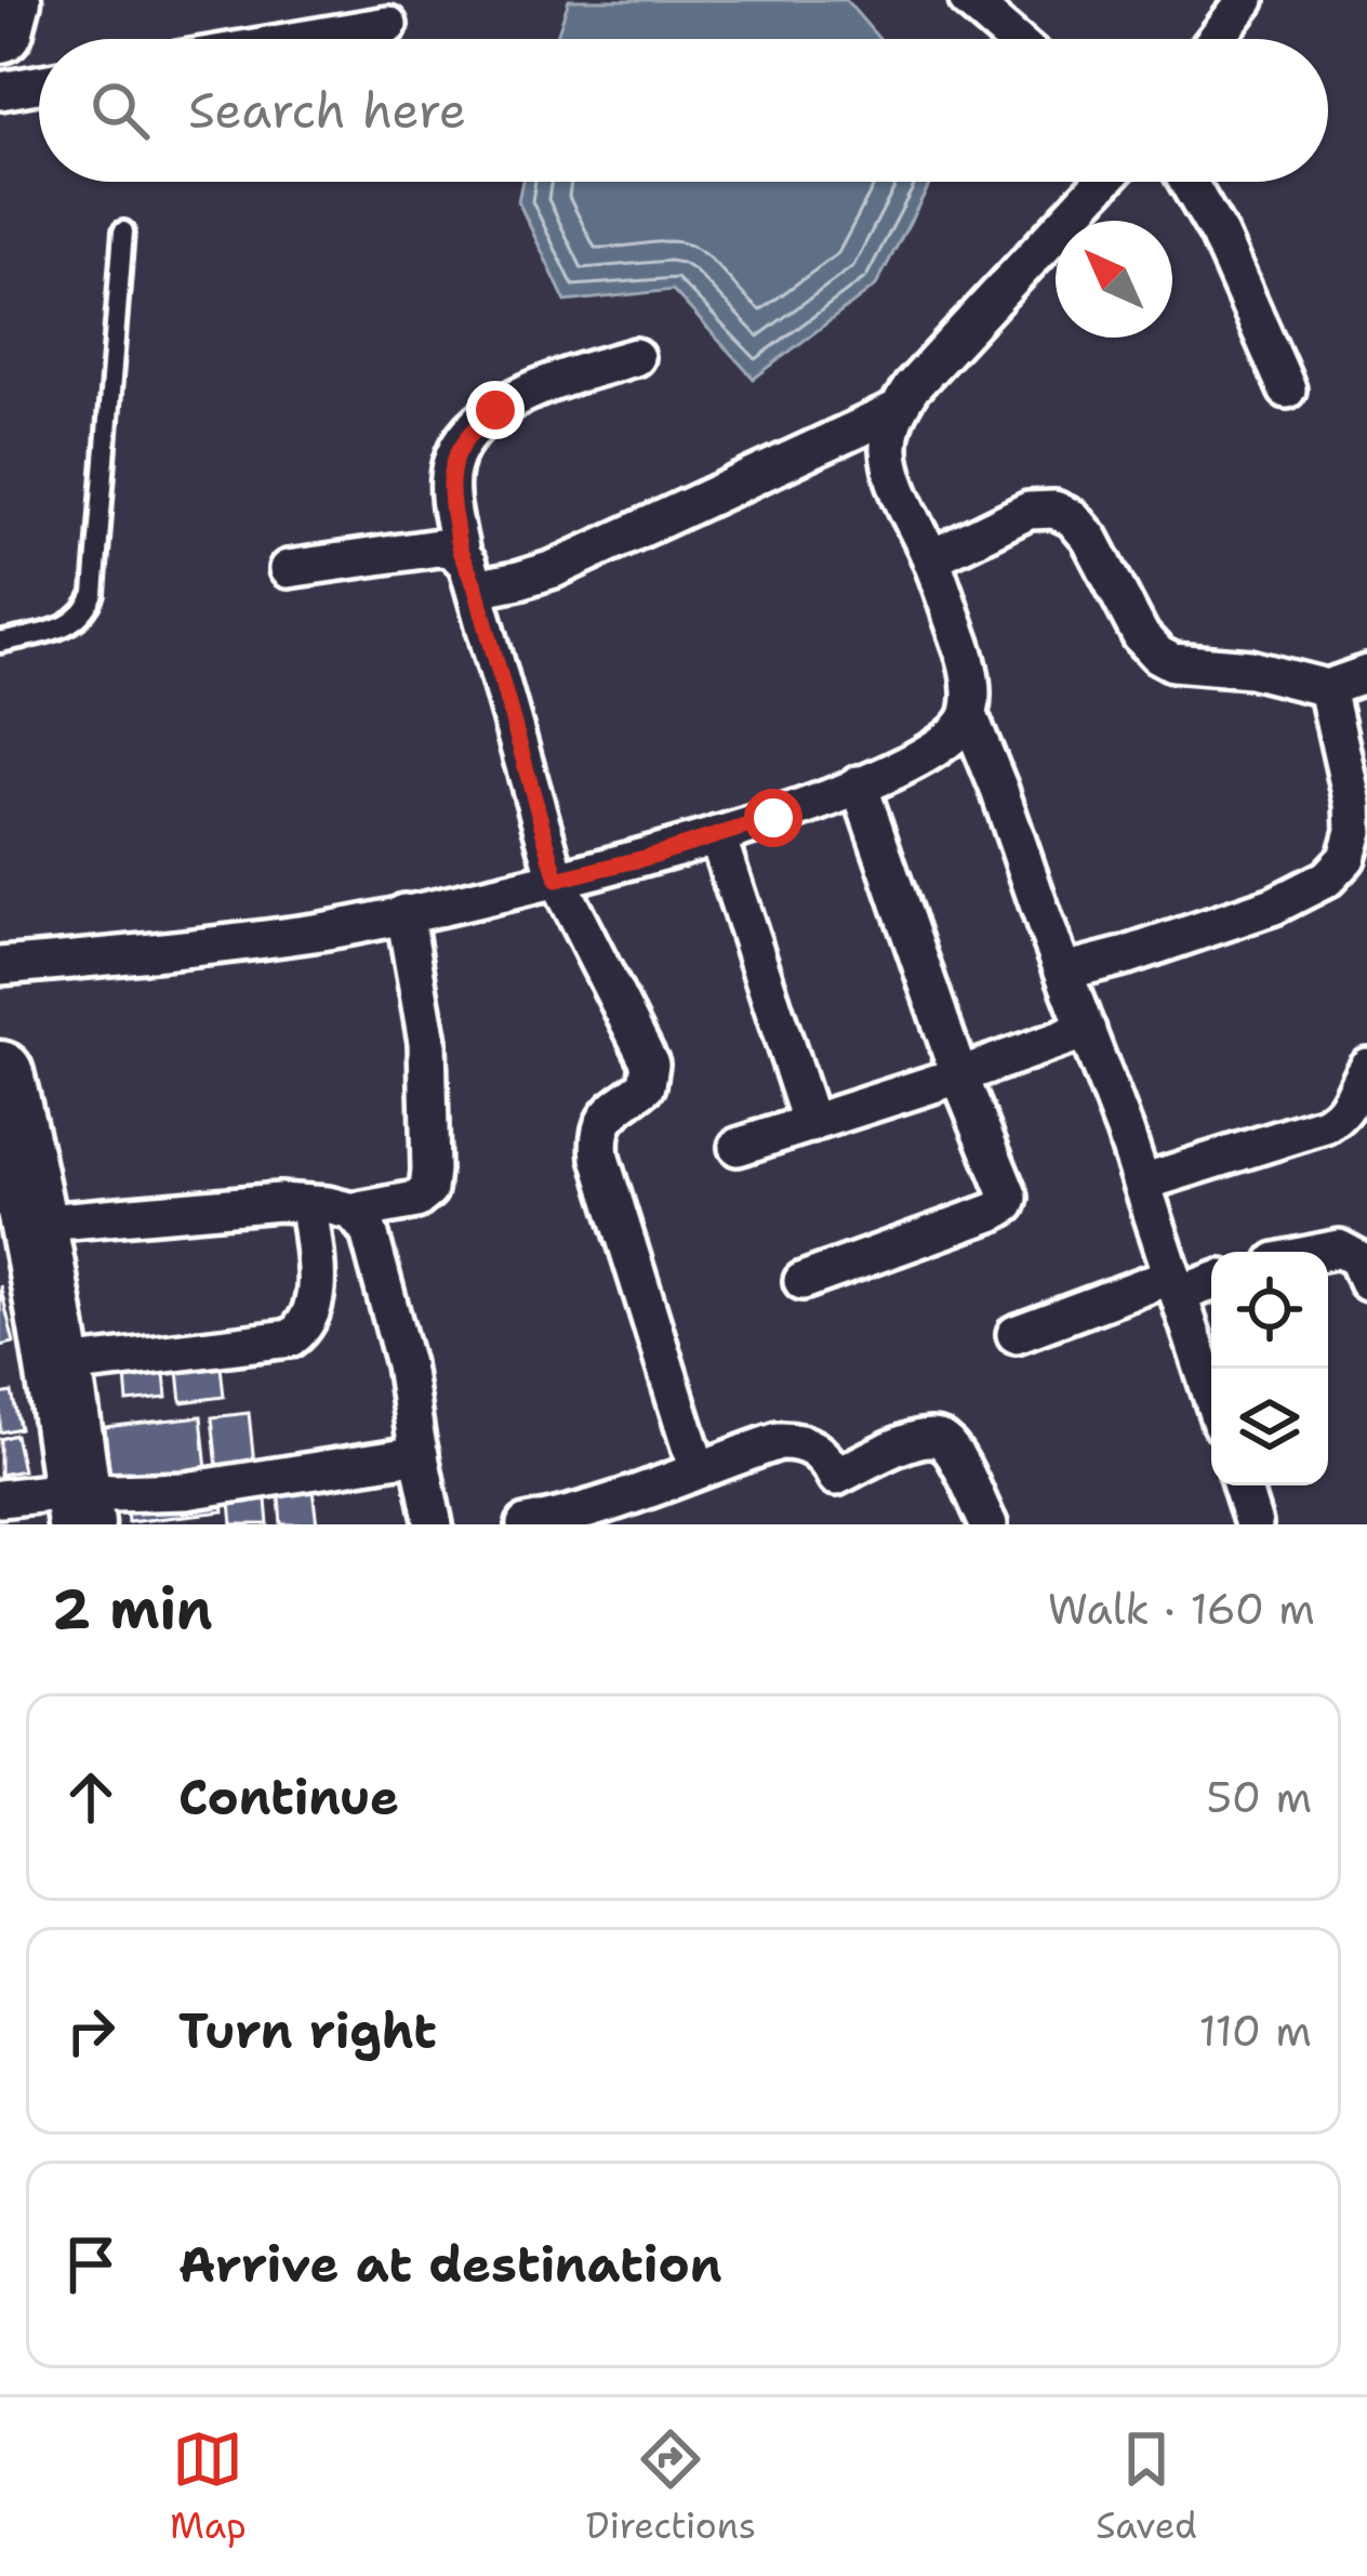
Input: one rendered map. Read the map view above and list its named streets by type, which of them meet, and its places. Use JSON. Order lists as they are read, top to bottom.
{
  "north": "top left",
  "page": {
    "search": "Search here",
    "heading": ["2 min", "Walk · 160 m"],
    "list": [
      ["Continue", "50 m"],
      ["Turn right", "110 m"],
      "Arrive at destination"
    ],
    "nav": ["Map", "Directions", "Saved"]
  }
}
